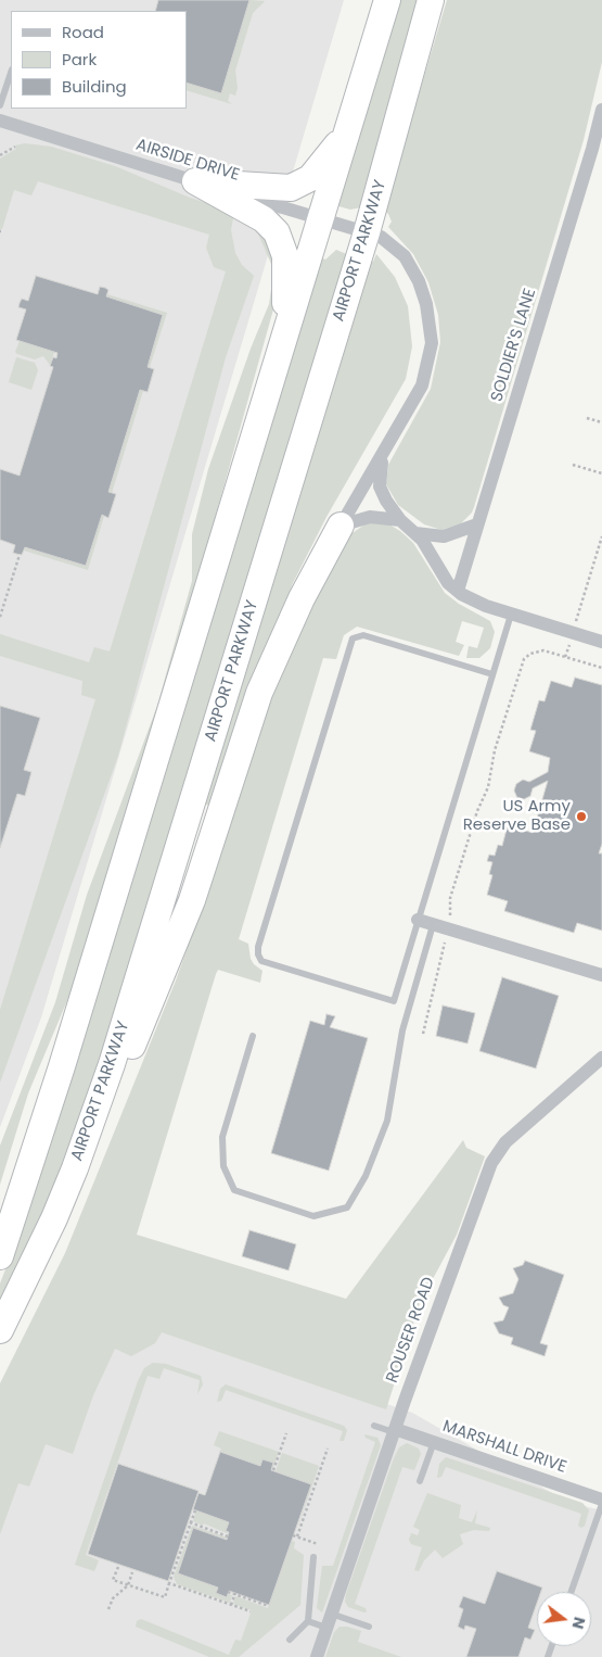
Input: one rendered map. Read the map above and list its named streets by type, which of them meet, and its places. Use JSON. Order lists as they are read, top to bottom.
{
  "streets": {
    "highway": ["AIRPORT PARKWAY"],
    "street": [
      "AIRSIDE DRIVE",
      "SOLDIER'S LANE",
      "ROUSER ROAD",
      "MARSHALL DRIVE"
    ]
  },
  "crossings": [
    ["AIRSIDE DRIVE", "AIRPORT PARKWAY"],
    ["ROUSER ROAD", "MARSHALL DRIVE"]
  ],
  "places": ["US Army Reserve Base"],
  "legend": ["Road", "Park", "Building"],
  "north": "right"
}
